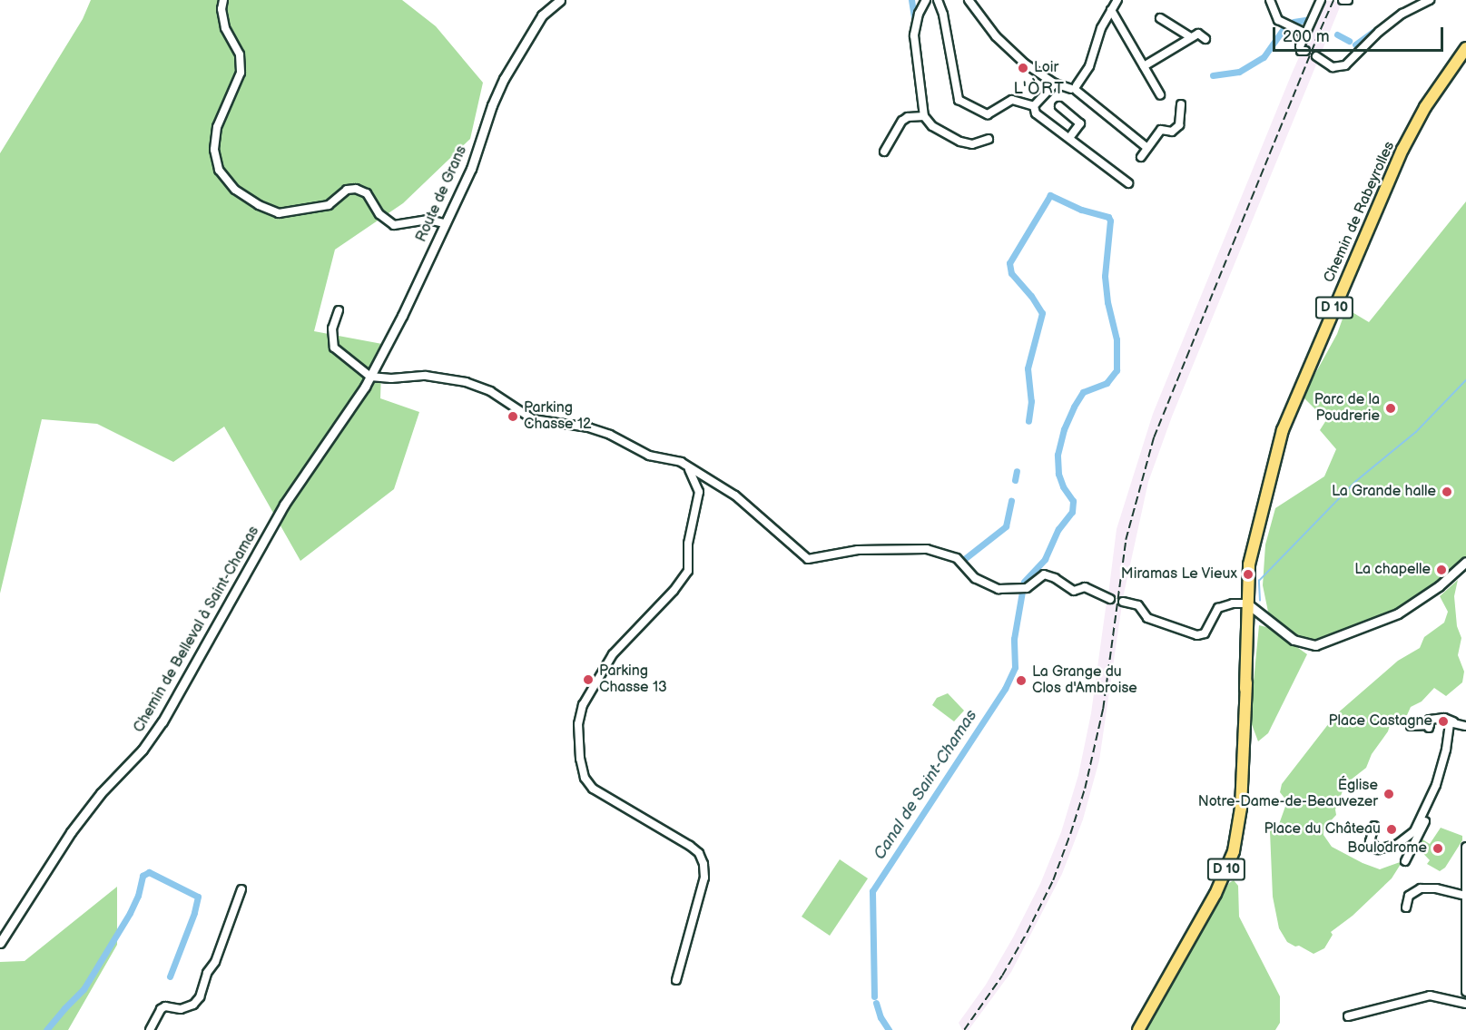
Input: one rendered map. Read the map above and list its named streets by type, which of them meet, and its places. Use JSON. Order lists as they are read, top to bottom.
{
  "streets": {
    "main road": ["Chemin de Rabeyrolles", "D 10"],
    "street": ["Route de Grans", "Chemin de Belleval à Saint-Chamas"]
  },
  "crossings": [
    ["Route de Grans", "Chemin de Belleval à Saint-Chamas"]
  ],
  "districts": ["L'ÒRT"],
  "water": ["Canal de Saint-Chamas"],
  "places": [
    "Loir",
    "Parc de la Poudrerie",
    "Parking Chasse 12",
    "La Grande halle",
    "La chapelle",
    "Miramas Le Vieux",
    "Parking Chasse 13",
    "La Grange du Clos d'Ambroise",
    "Place Castagne",
    "Église Notre-Dame-de-Beauvezer",
    "Place du Château",
    "Boulodrome"
  ],
  "scale_bar": "200 m"
}
